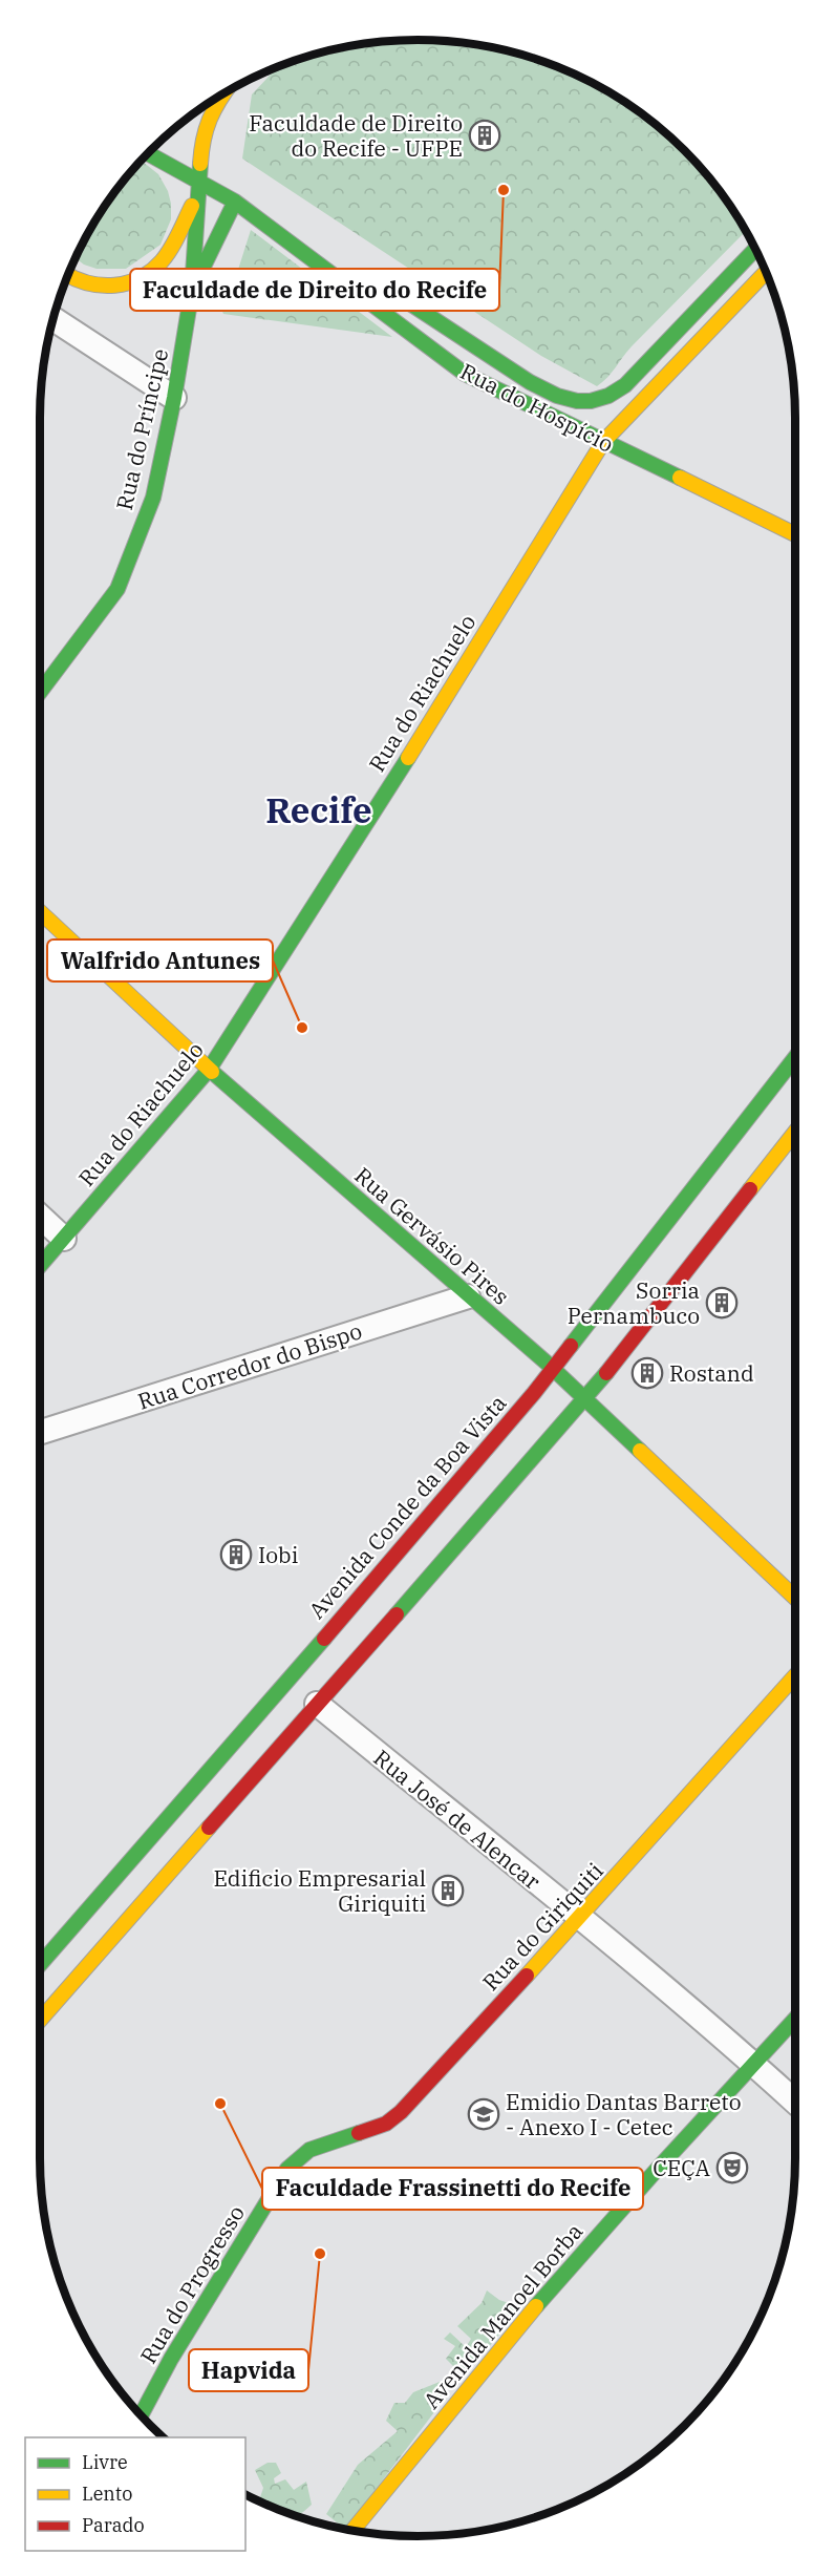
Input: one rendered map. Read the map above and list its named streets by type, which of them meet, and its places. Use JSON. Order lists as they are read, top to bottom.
{
  "streets": {
    "main road": [
      "Rua do Hospício",
      "Rua do Príncipe",
      "Rua do Riachuelo",
      "Rua Gervásio Pires",
      "Avenida Conde da Boa Vista",
      "Rua do Giriquiti",
      "Rua do Progresso",
      "Avenida Manoel Borba"
    ],
    "street": ["Rua Corredor do Bispo", "Rua José de Alencar"]
  },
  "crossings": [
    ["Rua do Hospício", "Rua do Riachuelo"],
    ["Rua do Riachuelo", "Rua Gervásio Pires"],
    ["Rua Gervásio Pires", "Rua Corredor do Bispo"],
    ["Rua Gervásio Pires", "Avenida Conde da Boa Vista"],
    ["Rua José de Alencar", "Rua do Giriquiti"],
    ["Rua José de Alencar", "Avenida Manoel Borba"],
    ["Rua do Giriquiti", "Rua do Progresso"]
  ],
  "districts": ["Recife"],
  "places": {
    "building": [
      "Faculdade de Direito do Recife - UFPE",
      "Sorria Pernambuco",
      "Rostand",
      "Iobi",
      "Edificio Empresarial Giriquiti"
    ],
    "other": [
      "Faculdade de Direito do Recife",
      "Walfrido Antunes",
      "Faculdade Frassinetti do Recife",
      "Hapvida"
    ],
    "school or university": ["Emidio Dantas Barreto - Anexo I - Cetec"],
    "theatre": ["CEÇA"]
  },
  "legend": ["Livre", "Lento", "Parado"]
}
